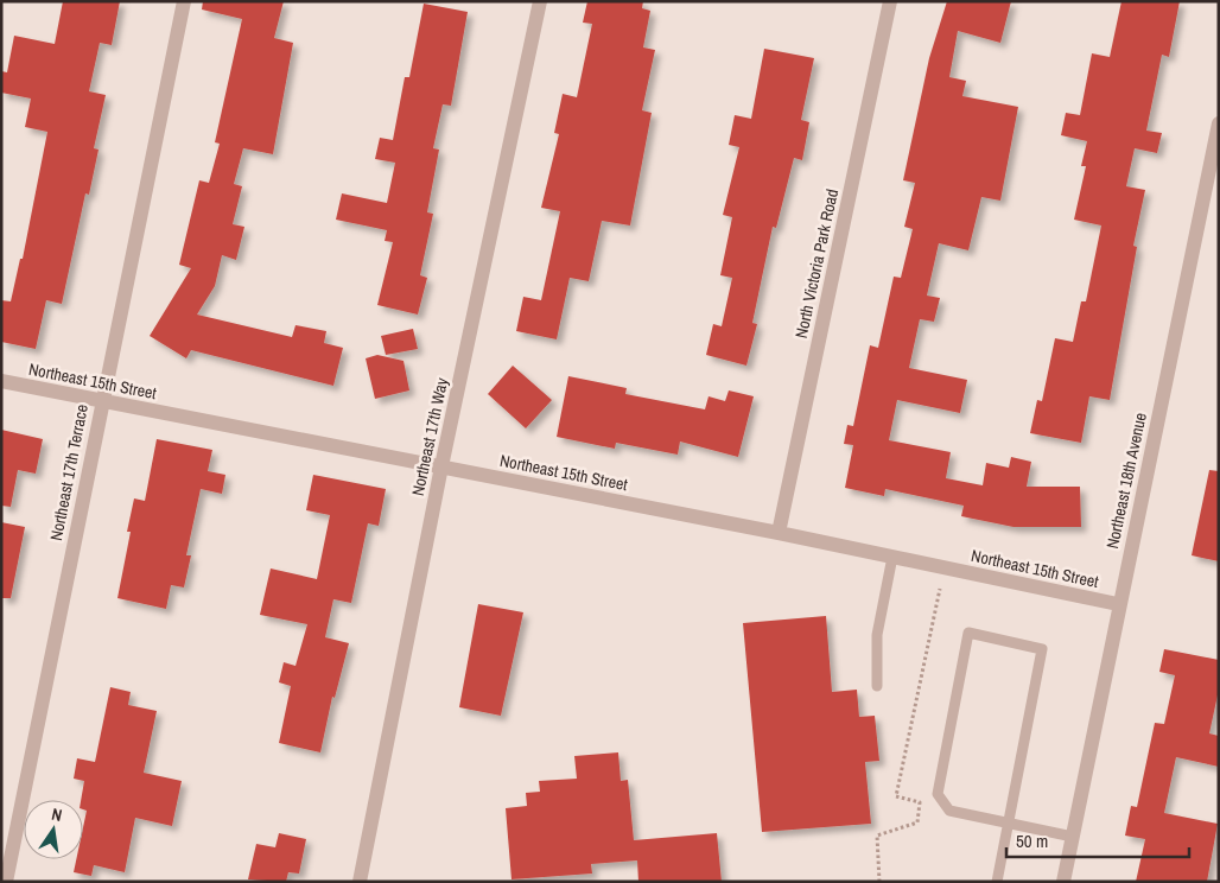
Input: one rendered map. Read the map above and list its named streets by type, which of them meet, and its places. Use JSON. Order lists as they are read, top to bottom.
{
  "streets": {
    "street": [
      "North Victoria Park Road",
      "Northeast 15th Street",
      "Northeast 17th Way",
      "Northeast 17th Terrace",
      "Northeast 18th Avenue"
    ]
  },
  "crossings": [
    ["North Victoria Park Road", "Northeast 15th Street"],
    ["Northeast 15th Street", "Northeast 17th Way"],
    ["Northeast 15th Street", "Northeast 17th Terrace"],
    ["Northeast 15th Street", "Northeast 18th Avenue"]
  ],
  "scale_bar": "50 m",
  "north": "top"
}
